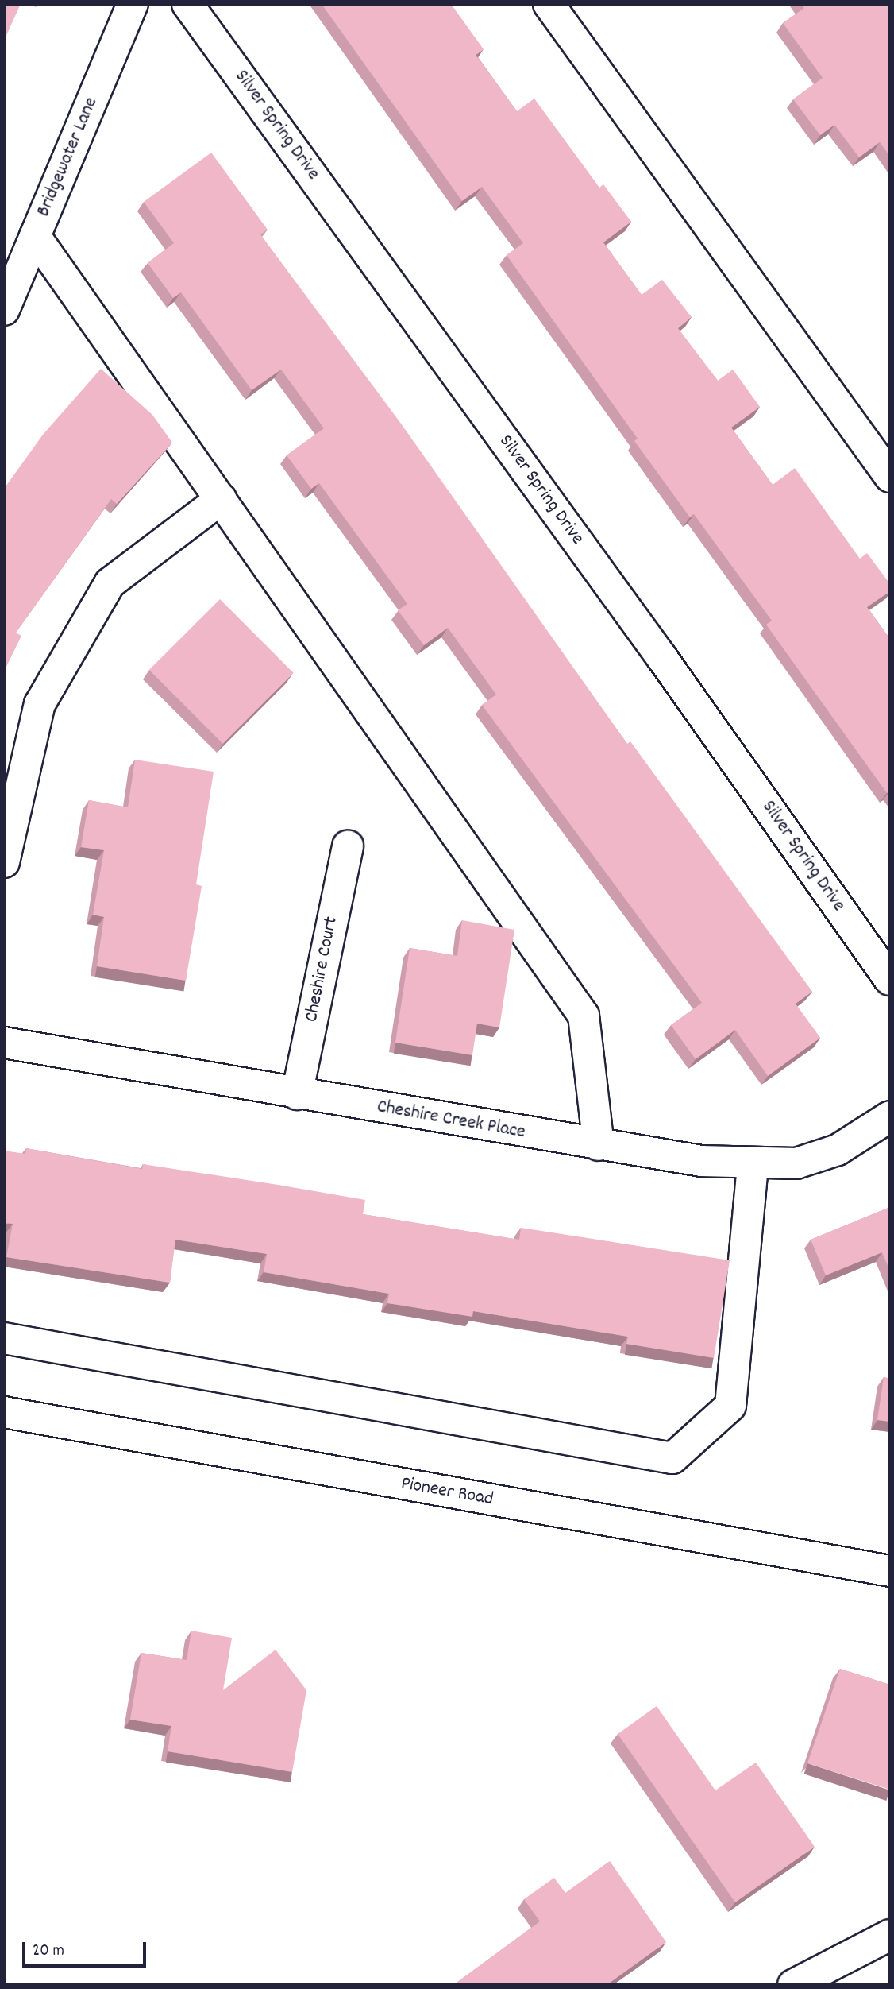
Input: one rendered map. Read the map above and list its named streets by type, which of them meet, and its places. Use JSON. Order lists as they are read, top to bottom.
{
  "streets": {
    "street": [
      "Silver Spring Drive",
      "Bridgewater Lane",
      "Cheshire Court",
      "Cheshire Creek Place",
      "Pioneer Road"
    ]
  },
  "crossings": [
    ["Cheshire Court", "Cheshire Creek Place"]
  ],
  "scale_bar": "20 m"
}
